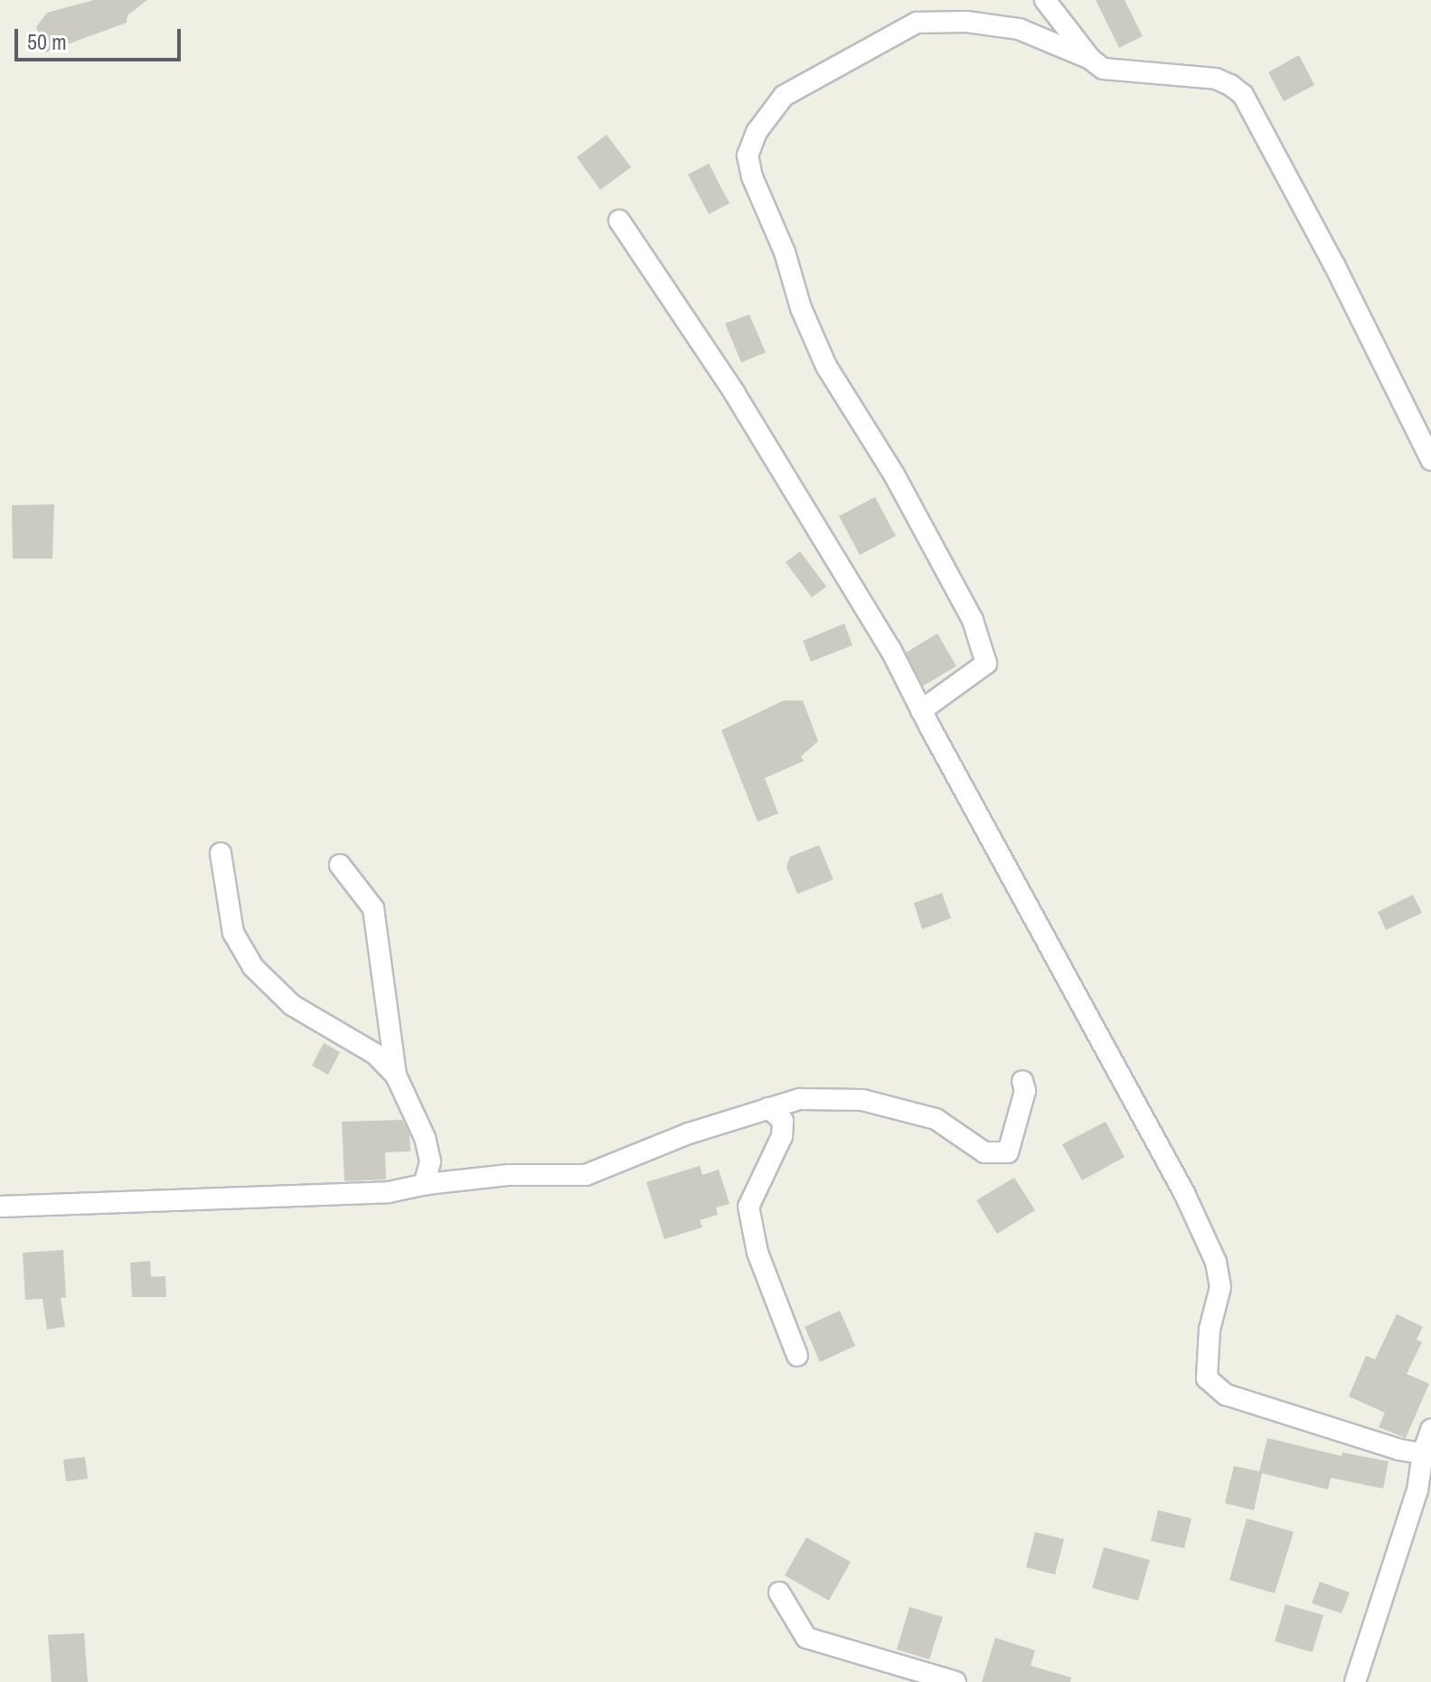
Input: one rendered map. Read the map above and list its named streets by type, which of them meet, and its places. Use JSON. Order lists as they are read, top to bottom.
{
  "scale_bar": "50 m"
}
